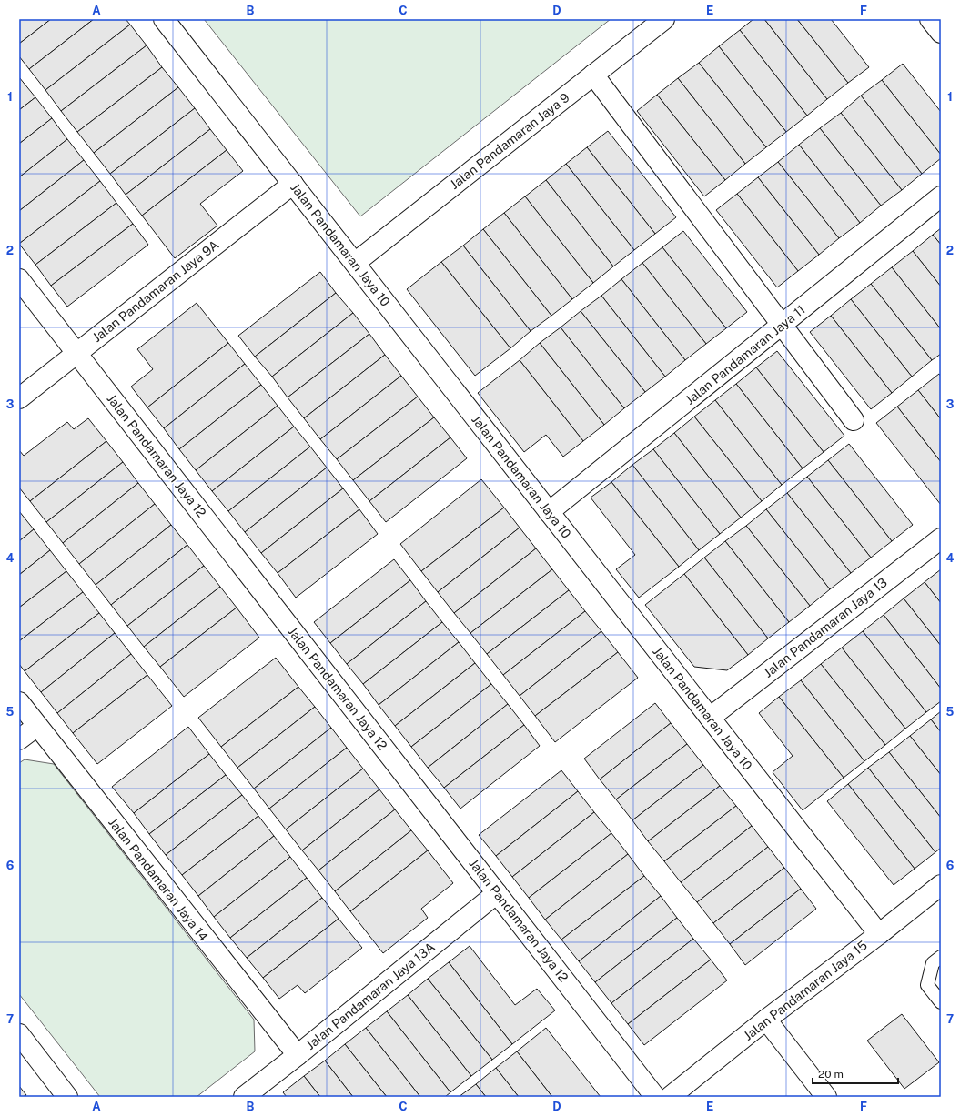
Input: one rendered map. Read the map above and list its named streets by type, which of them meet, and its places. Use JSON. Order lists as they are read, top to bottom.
{
  "streets": {
    "street": [
      "Jalan Pandamaran Jaya 9",
      "Jalan Pandamaran Jaya 10",
      "Jalan Pandamaran Jaya 9A",
      "Jalan Pandamaran Jaya 11",
      "Jalan Pandamaran Jaya 12",
      "Jalan Pandamaran Jaya 13",
      "Jalan Pandamaran Jaya 14",
      "Jalan Pandamaran Jaya 15",
      "Jalan Pandamaran Jaya 13A"
    ]
  },
  "crossings": [
    ["Jalan Pandamaran Jaya 9", "Jalan Pandamaran Jaya 10"],
    ["Jalan Pandamaran Jaya 10", "Jalan Pandamaran Jaya 9A"],
    ["Jalan Pandamaran Jaya 10", "Jalan Pandamaran Jaya 11"],
    ["Jalan Pandamaran Jaya 10", "Jalan Pandamaran Jaya 13"],
    ["Jalan Pandamaran Jaya 10", "Jalan Pandamaran Jaya 15"],
    ["Jalan Pandamaran Jaya 9A", "Jalan Pandamaran Jaya 12"],
    ["Jalan Pandamaran Jaya 12", "Jalan Pandamaran Jaya 13A"],
    ["Jalan Pandamaran Jaya 14", "Jalan Pandamaran Jaya 13A"]
  ],
  "scale_bar": "20 m",
  "grid": {
    "columns": [
      "A",
      "B",
      "C",
      "D",
      "E",
      "F"
    ],
    "rows": [
      "1",
      "2",
      "3",
      "4",
      "5",
      "6",
      "7"
    ]
  }
}
